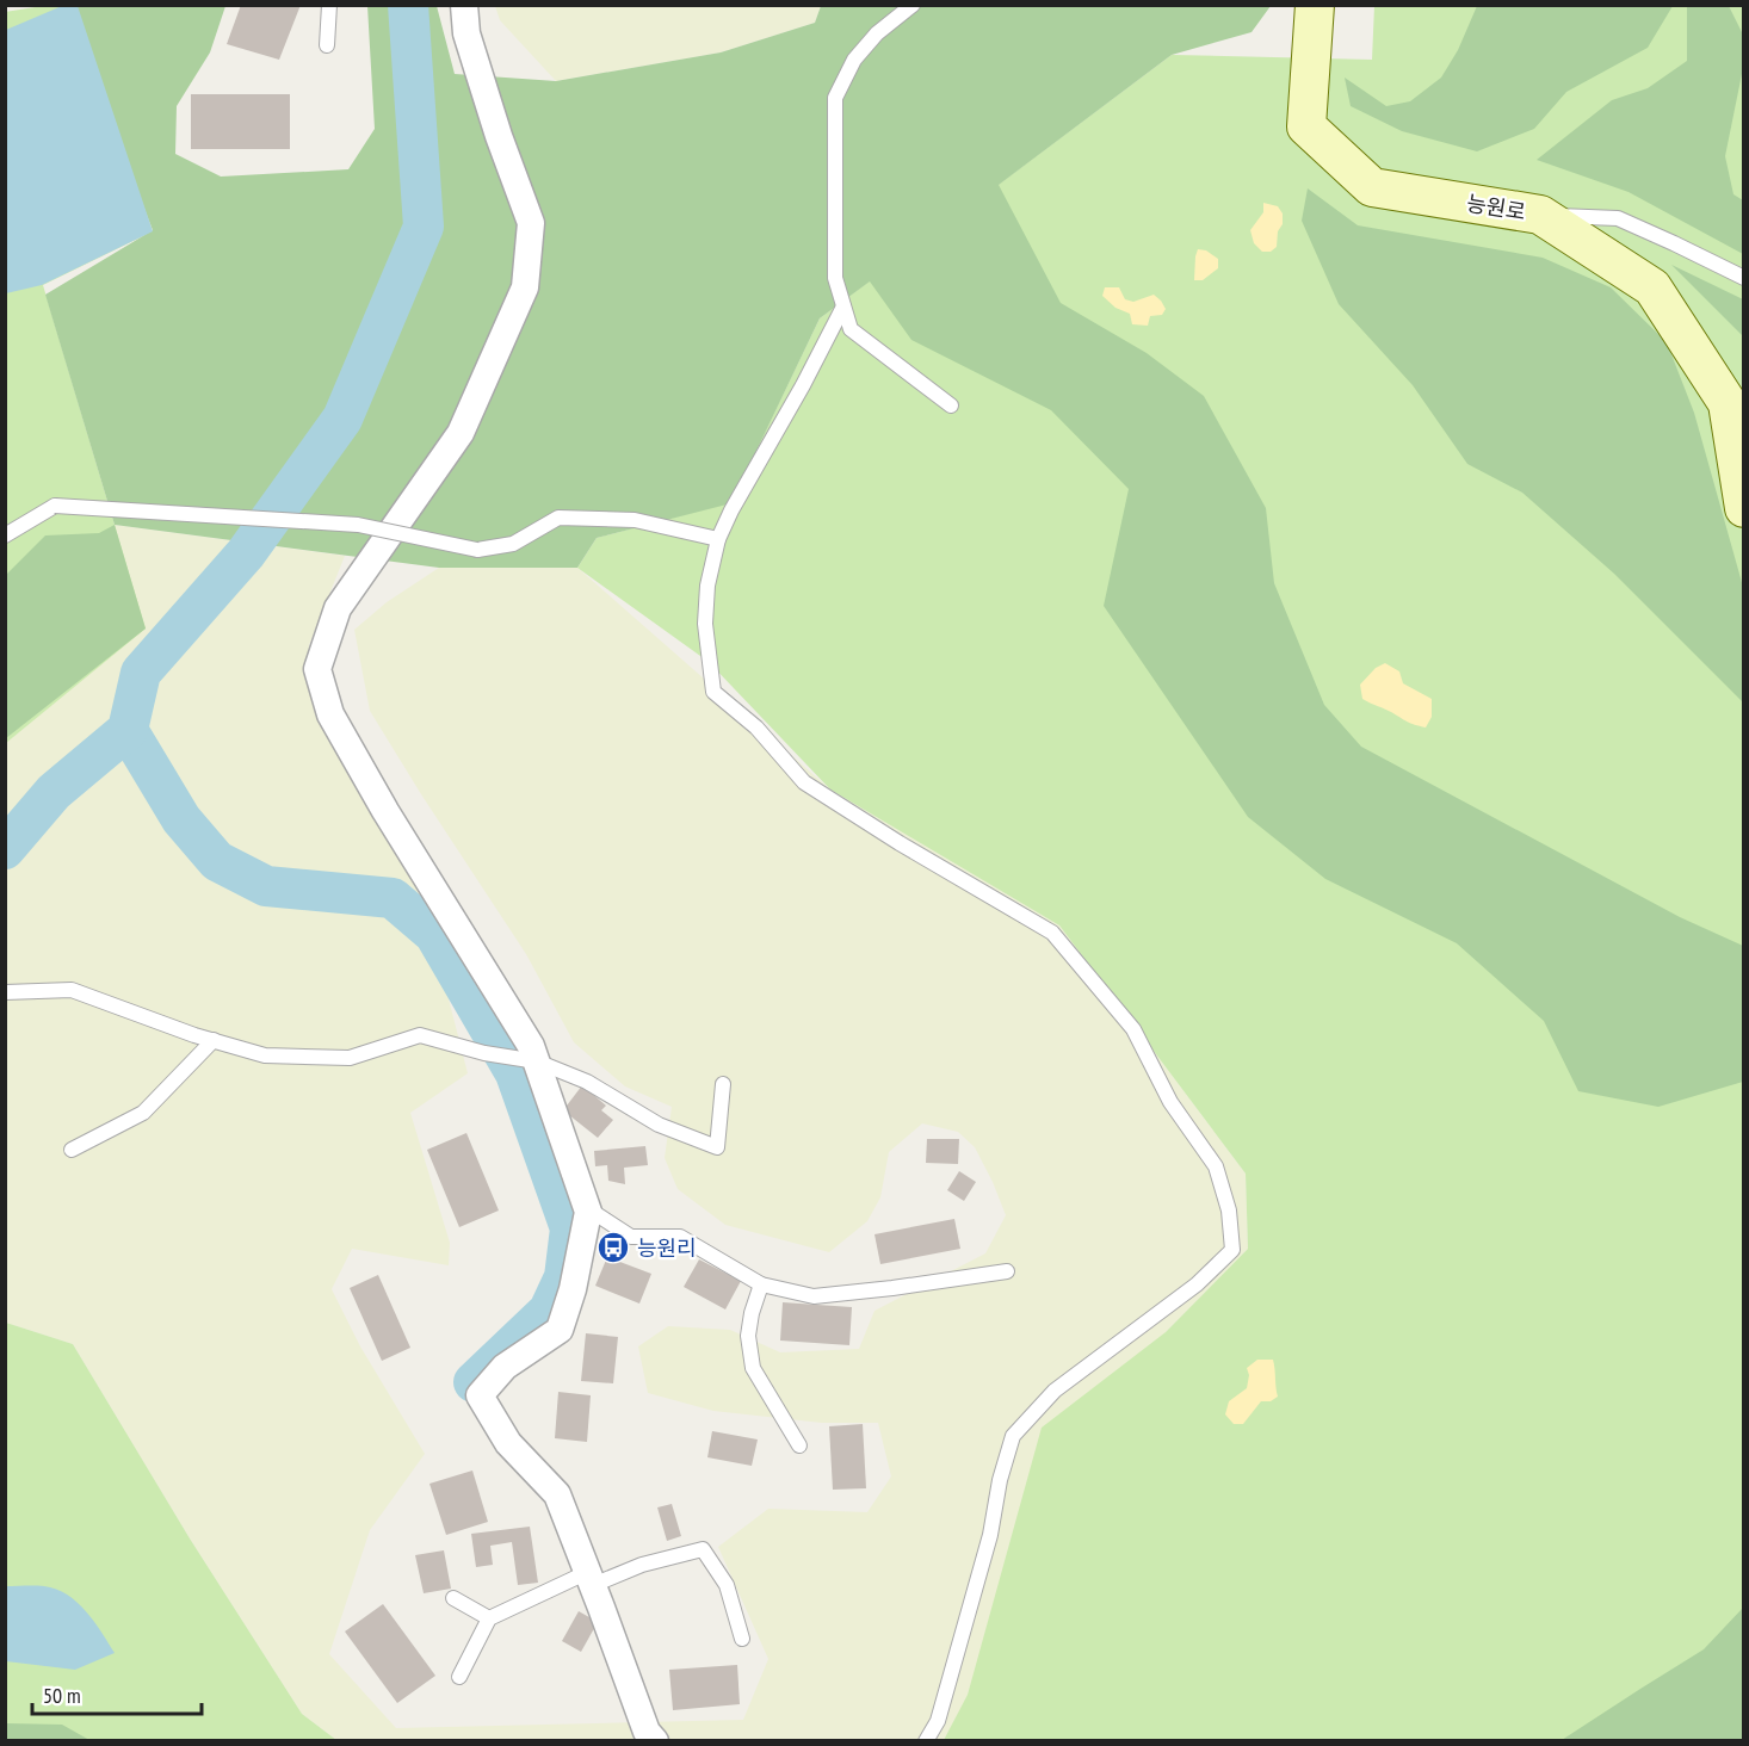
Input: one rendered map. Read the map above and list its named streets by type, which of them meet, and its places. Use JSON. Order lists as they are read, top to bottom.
{
  "streets": {
    "street": ["능원로"]
  },
  "places": {
    "bus stop": ["능원리"]
  },
  "scale_bar": "50 m"
}
